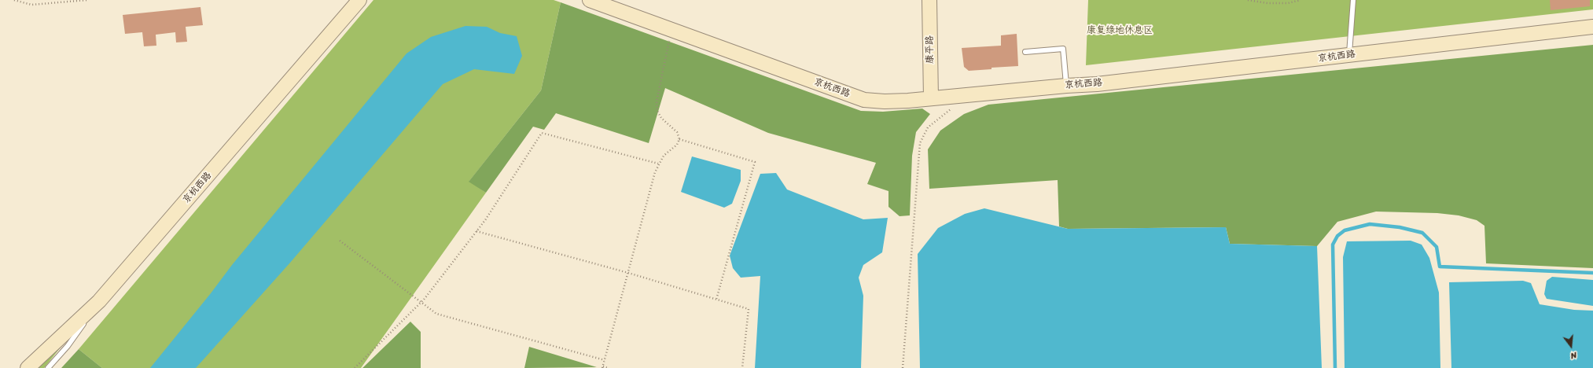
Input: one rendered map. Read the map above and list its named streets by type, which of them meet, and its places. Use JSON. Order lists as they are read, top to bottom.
{
  "streets": {
    "street": ["康平路", "京杭西路"]
  },
  "crossings": [
    ["康平路", "京杭西路"]
  ],
  "parks": ["康复绿地休息区"],
  "north": "bottom"
}
